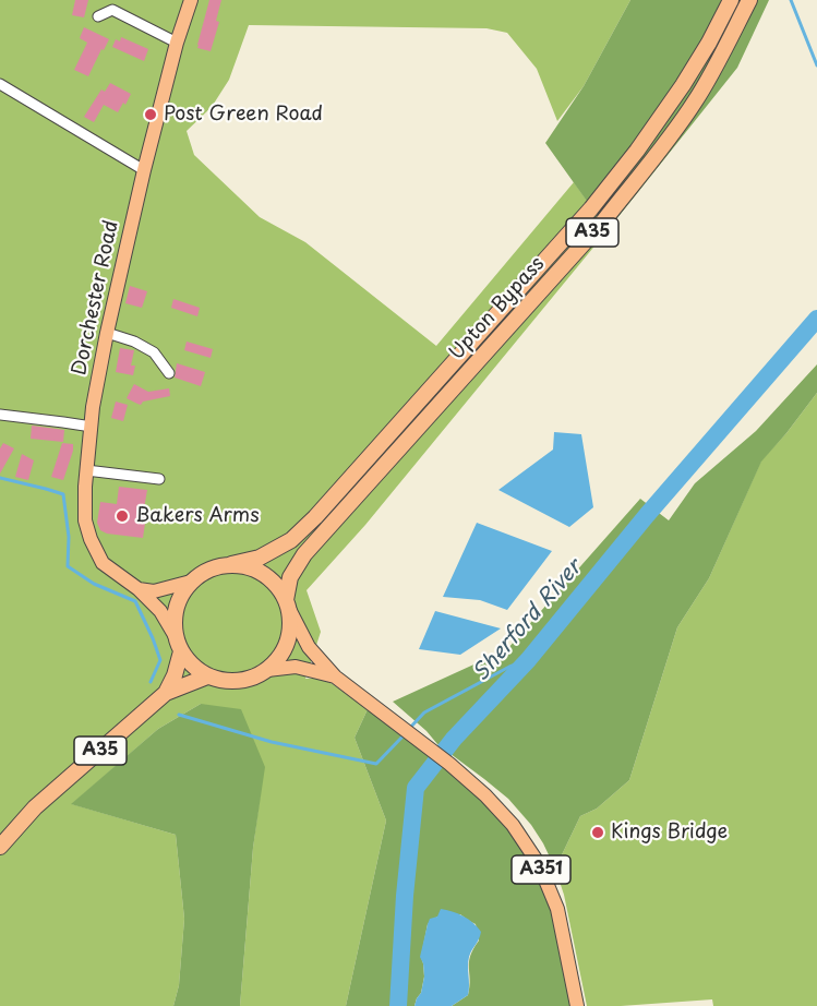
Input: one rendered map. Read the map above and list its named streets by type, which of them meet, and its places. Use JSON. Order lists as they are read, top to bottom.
{
  "streets": {
    "highway": ["A35", "Upton Bypass"],
    "main road": ["Dorchester Road", "A351"]
  },
  "crossings": [
    ["A35", "Dorchester Road"],
    ["A35", "Upton Bypass"],
    ["A35", "A351"],
    ["Dorchester Road", "Upton Bypass"],
    ["Dorchester Road", "A351"],
    ["Upton Bypass", "A351"]
  ],
  "water": ["Sherford River"],
  "places": ["Post Green Road", "Bakers Arms", "Kings Bridge"]
}
